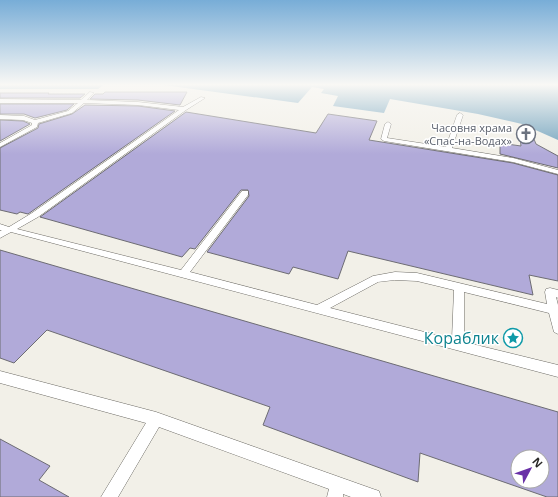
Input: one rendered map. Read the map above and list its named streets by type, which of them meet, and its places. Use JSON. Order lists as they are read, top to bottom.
{
  "places": {
    "church": ["Часовня храма «Спас-на-Водах»"],
    "place": ["Кораблик"]
  },
  "north": "top right"
}
